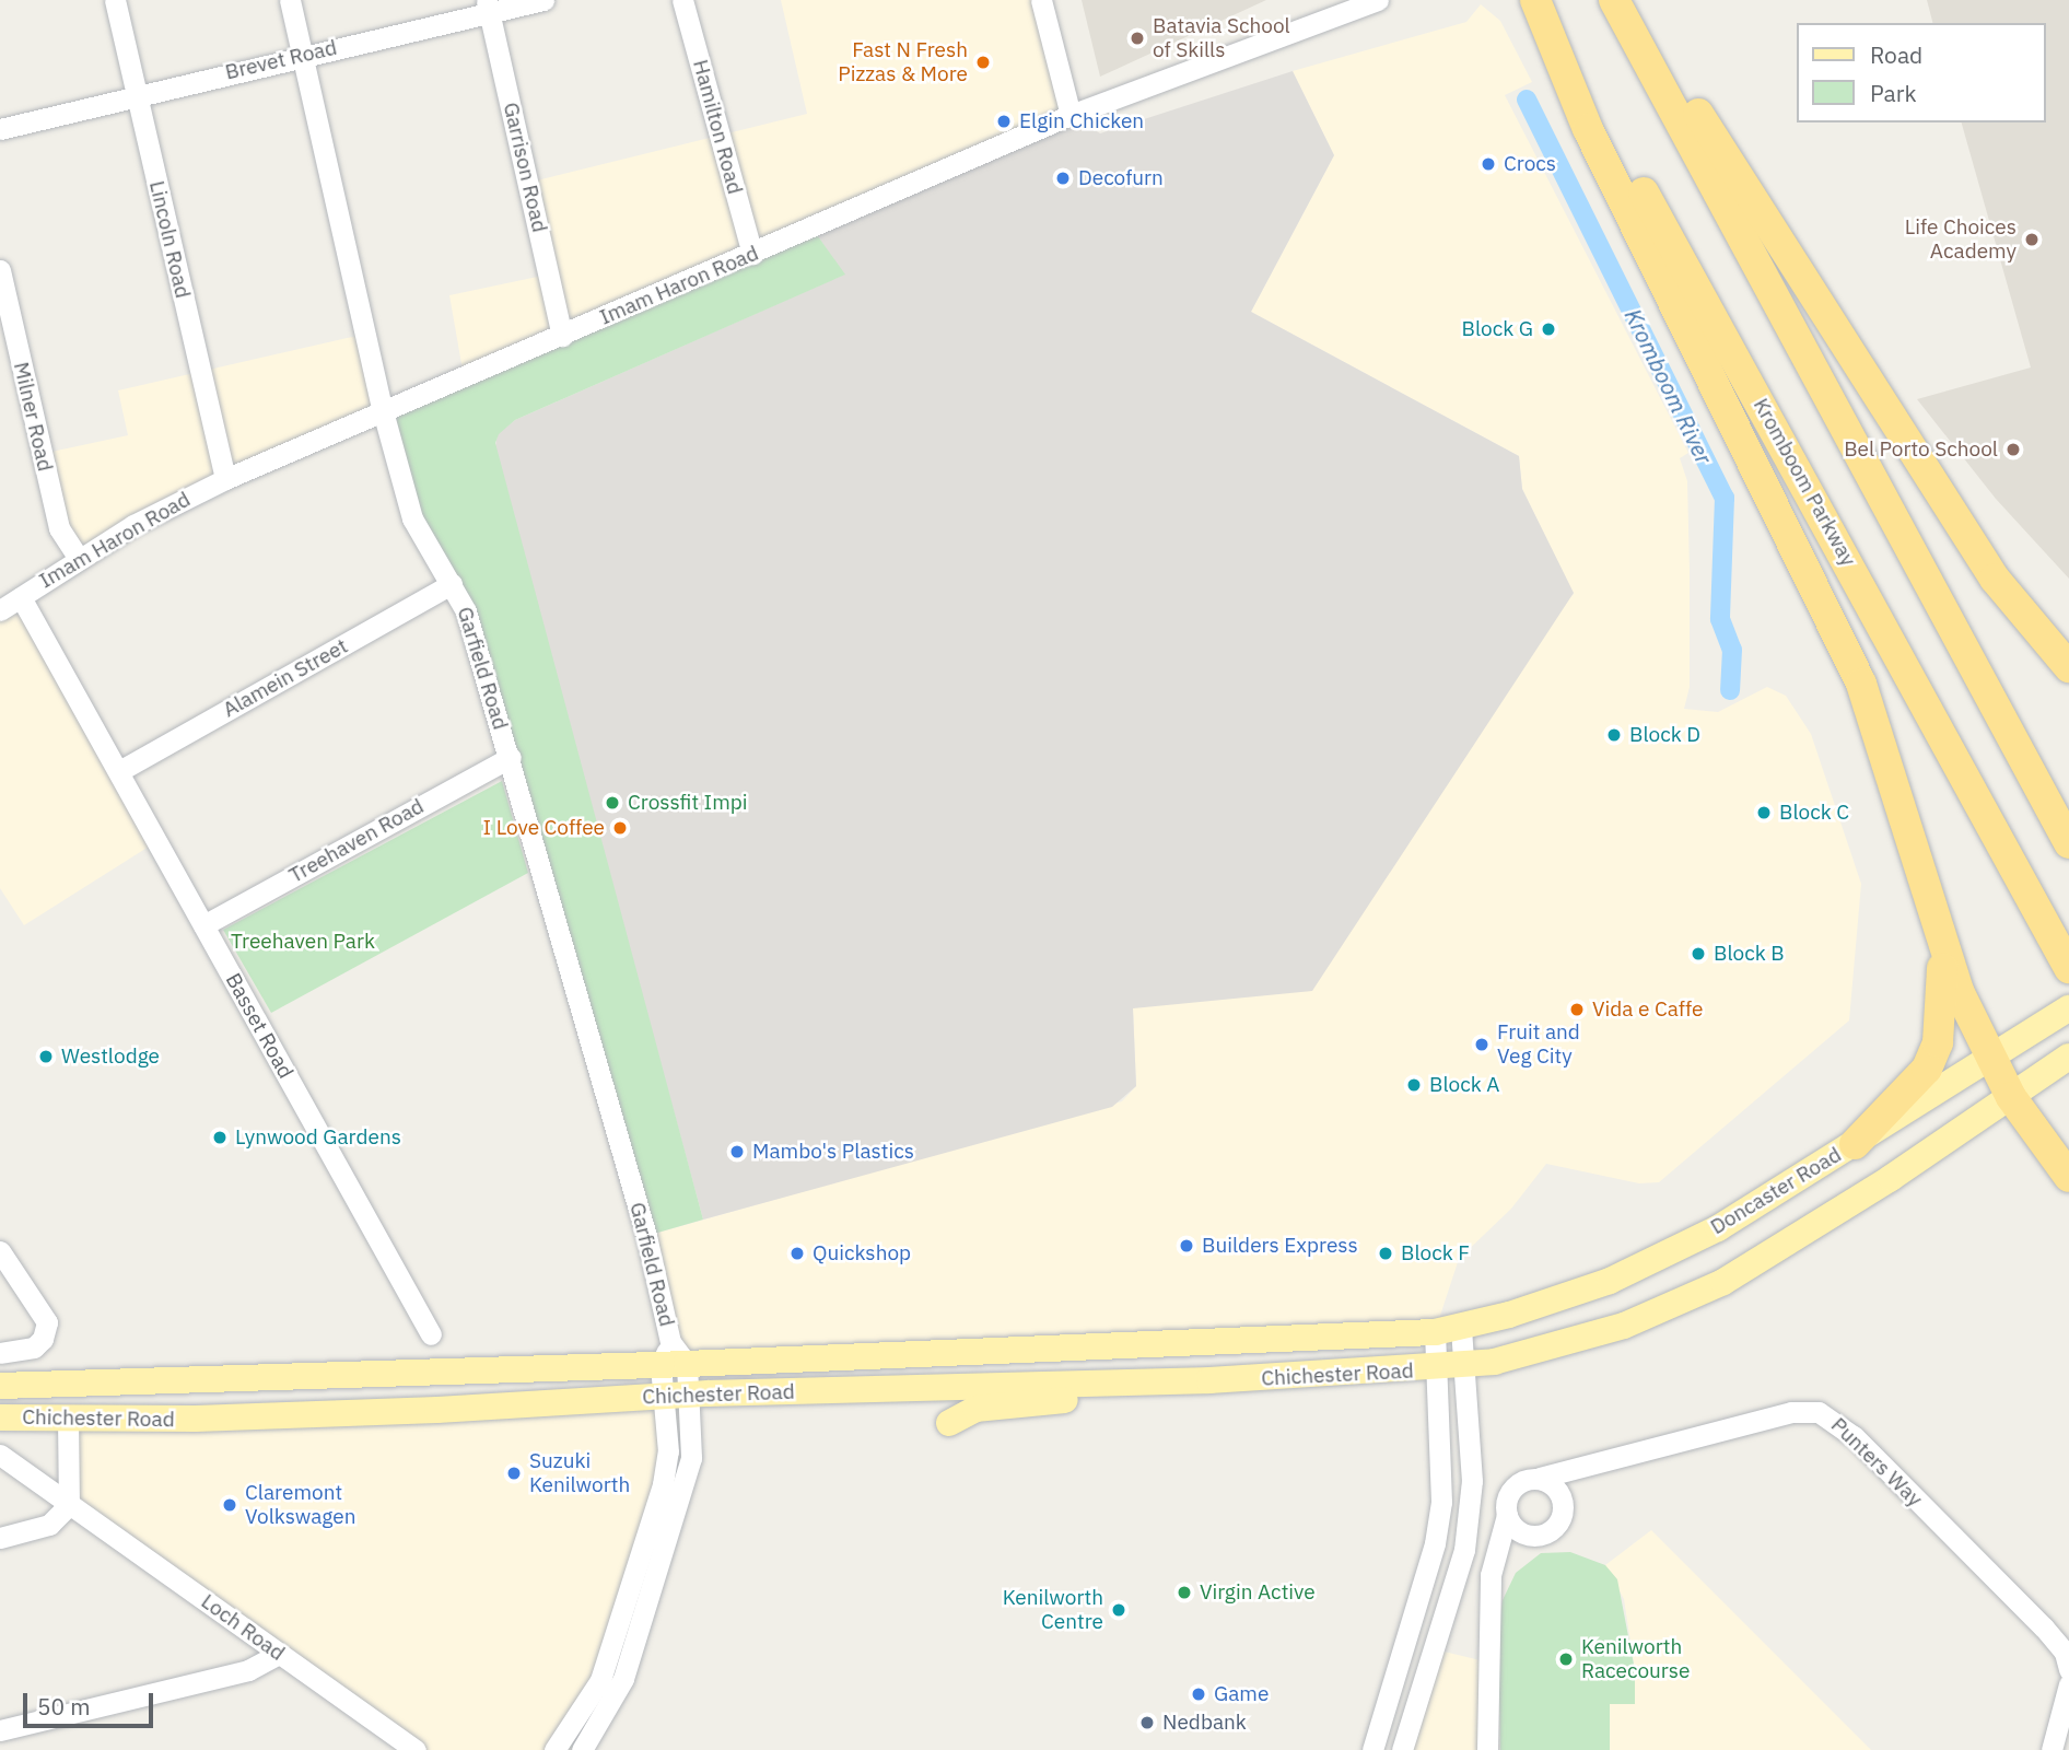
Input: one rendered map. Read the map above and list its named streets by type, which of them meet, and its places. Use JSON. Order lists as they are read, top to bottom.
{
  "streets": {
    "highway": ["Kromboom Parkway"],
    "main road": ["Doncaster Road", "Chichester Road"],
    "street": [
      "Brevet Road",
      "Hamilton Road",
      "Garrison Road",
      "Lincoln Road",
      "Imam Haron Road",
      "Milner Road",
      "Garfield Road",
      "Alamein Street",
      "Treehaven Road",
      "Basset Road",
      "Punters Way",
      "Loch Road"
    ]
  },
  "crossings": [
    ["Brevet Road", "Garrison Road"],
    ["Brevet Road", "Lincoln Road"],
    ["Brevet Road", "Garfield Road"],
    ["Hamilton Road", "Imam Haron Road"],
    ["Garrison Road", "Imam Haron Road"],
    ["Lincoln Road", "Imam Haron Road"],
    ["Imam Haron Road", "Milner Road"],
    ["Imam Haron Road", "Garfield Road"],
    ["Imam Haron Road", "Basset Road"],
    ["Garfield Road", "Alamein Street"],
    ["Garfield Road", "Treehaven Road"],
    ["Garfield Road", "Chichester Road"],
    ["Alamein Street", "Basset Road"],
    ["Treehaven Road", "Basset Road"],
    ["Doncaster Road", "Chichester Road"]
  ],
  "water": ["Kromboom River"],
  "parks": ["Treehaven Park"],
  "places": [
    "Batavia School of Skills",
    "Fast N Fresh Pizzas & More",
    "Elgin Chicken",
    "Crocs",
    "Decofurn",
    "Life Choices Academy",
    "Block G",
    "Bel Porto School",
    "Block D",
    "Crossfit Impi",
    "Block C",
    "I Love Coffee",
    "Block B",
    "Vida e Caffe",
    "Fruit and Veg City",
    "Westlodge",
    "Block A",
    "Lynwood Gardens",
    "Mambo's Plastics",
    "Builders Express",
    "Quickshop",
    "Block F",
    "Suzuki Kenilworth",
    "Claremont Volkswagen",
    "Virgin Active",
    "Kenilworth Centre",
    "Kenilworth Racecourse",
    "Game",
    "Nedbank"
  ],
  "legend": ["Road", "Park"],
  "scale_bar": "50 m"
}
